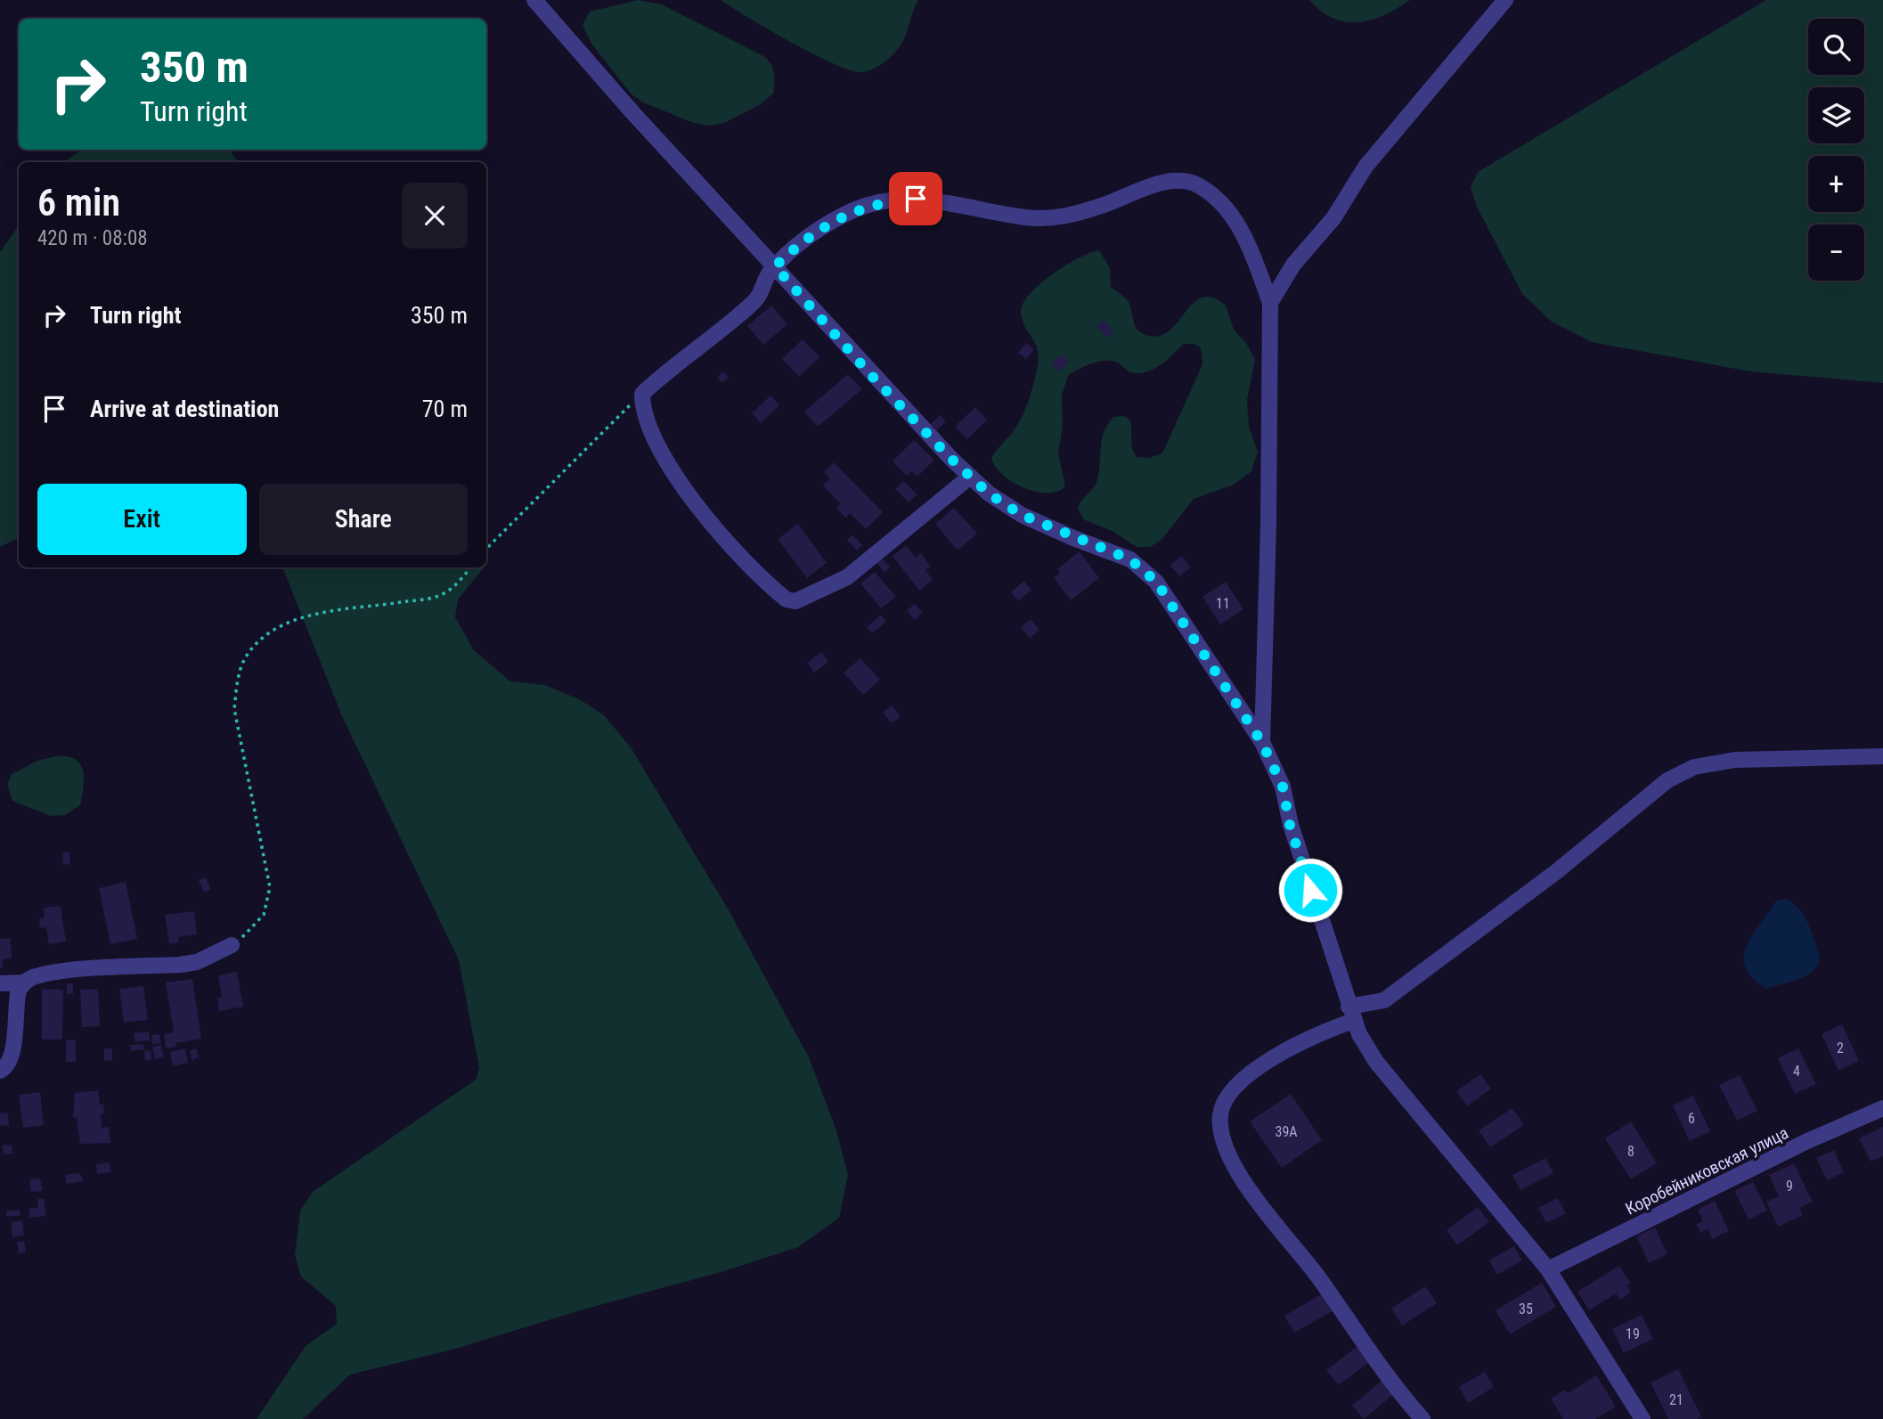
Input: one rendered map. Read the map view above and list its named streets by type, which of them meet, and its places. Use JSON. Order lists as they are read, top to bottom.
{
  "streets": {
    "street": ["Коробейниковская улица"]
  },
  "house_numbers": [
    "11",
    "2",
    "4",
    "6",
    "39A",
    "8",
    "9",
    "35",
    "19",
    "21"
  ],
  "page": {
    "map_buttons": ["+", "−"],
    "turn": ["350 m", "Turn right"],
    "heading": ["6 min", "420 m · 08:08"],
    "list": [
      {
        "name": "Turn right",
        "value": "350 m"
      },
      {
        "name": "Arrive at destination",
        "value": "70 m"
      }
    ],
    "buttons": ["Exit", "Share"]
  }
}
